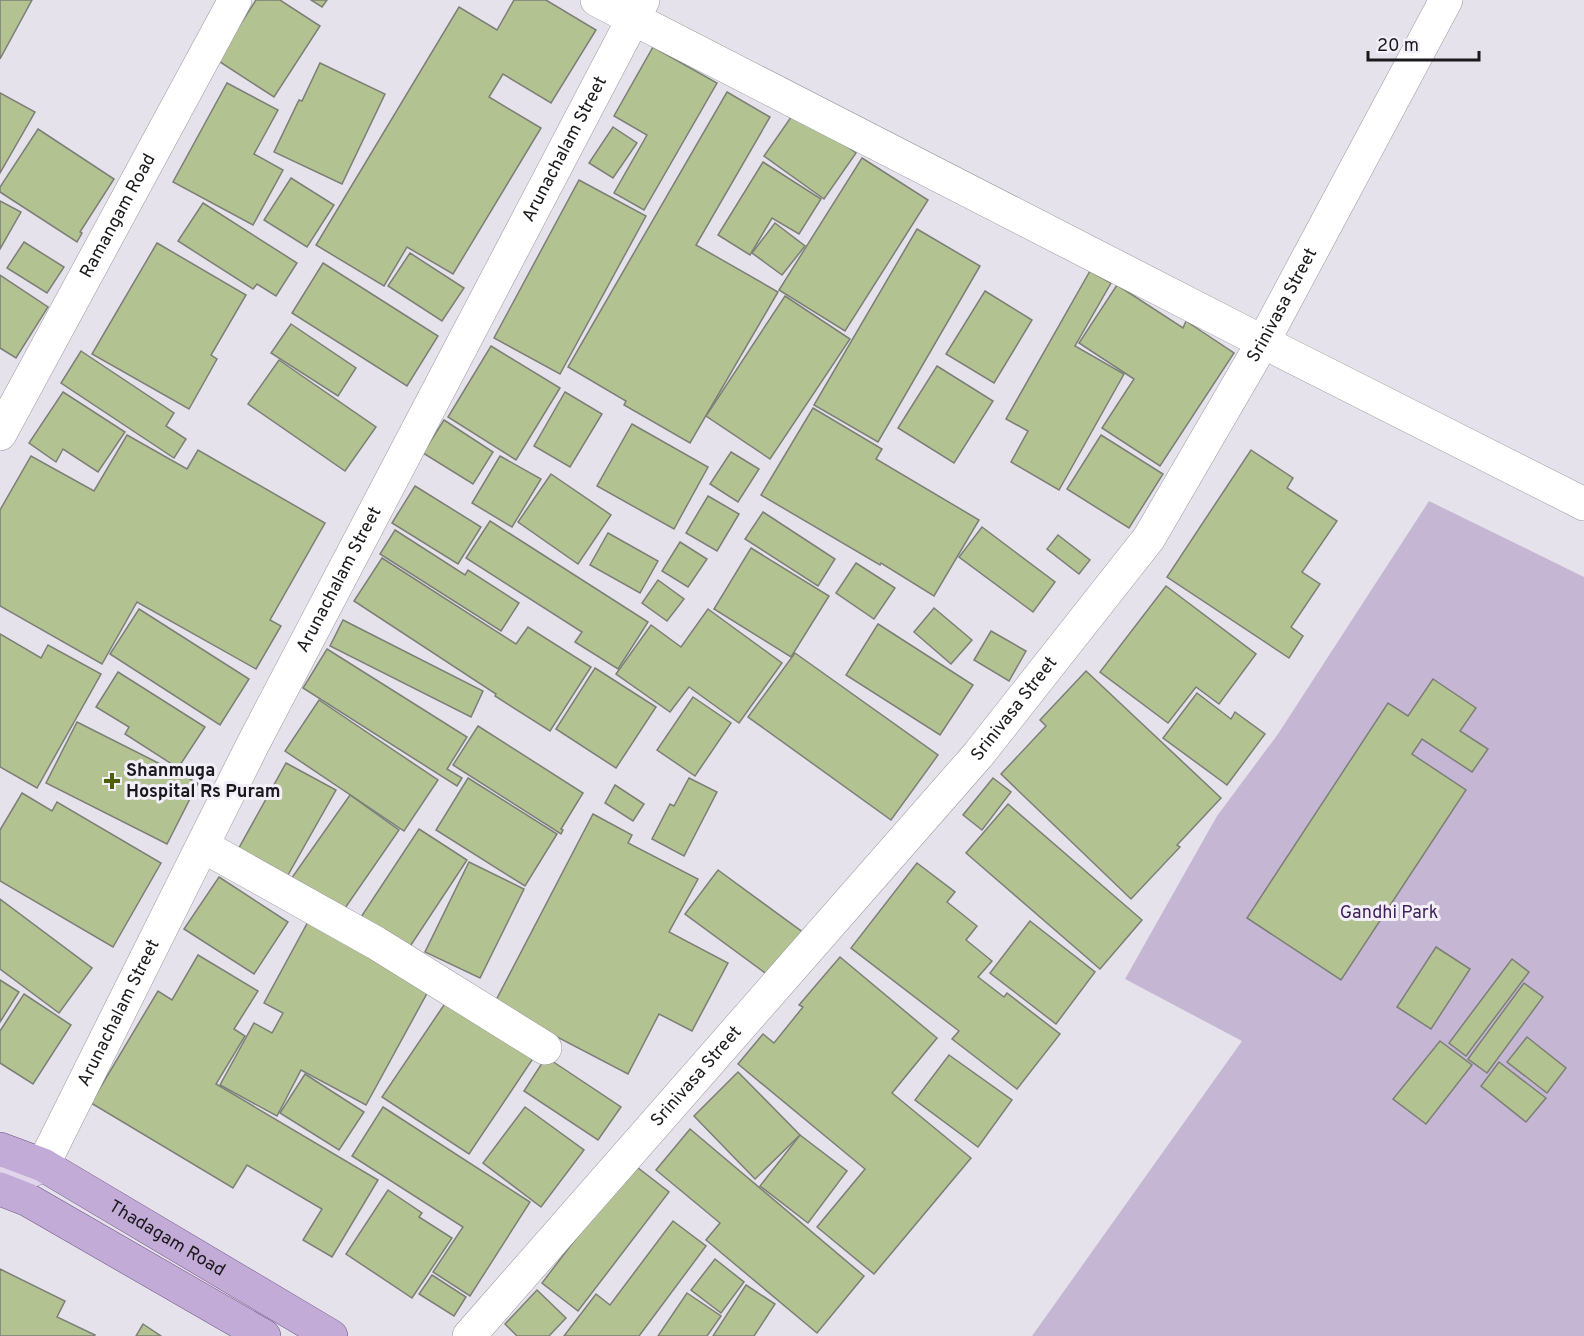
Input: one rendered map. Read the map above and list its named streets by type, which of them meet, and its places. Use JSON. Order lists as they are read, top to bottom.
{
  "streets": {
    "main road": ["Thadagam Road"],
    "street": ["Arunachalam Street", "Ramangam Road", "Srinivasa Street"]
  },
  "crossings": [
    ["Arunachalam Street", "Thadagam Road"]
  ],
  "parks": ["Gandhi Park"],
  "places": {
    "health": ["Shanmuga Hospital Rs Puram"]
  },
  "scale_bar": "20 m"
}
